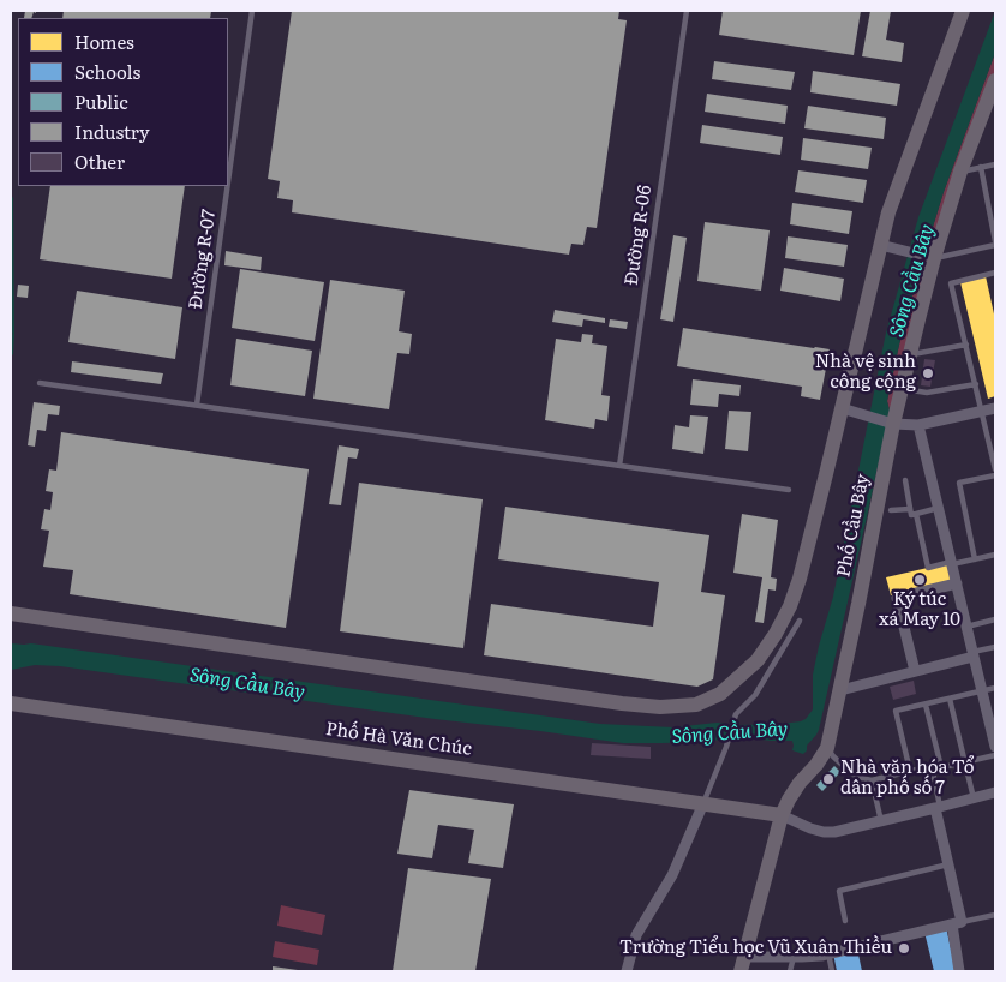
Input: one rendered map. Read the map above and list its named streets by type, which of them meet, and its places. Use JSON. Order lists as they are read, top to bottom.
{
  "streets": {
    "street": ["Phố Cầu Bây", "Phố Hà Văn Chúc"],
    "lane": ["Đường R-06", "Đường R-07"]
  },
  "crossings": [
    ["Phố Cầu Bây", "Phố Hà Văn Chúc"]
  ],
  "water": ["Sông Cầu Bây"],
  "places": [
    "Nhà vệ sinh công cộng",
    "Ký túc xá May 10",
    "Nhà văn hóa Tổ dân phố số 7",
    "Trường Tiểu học Vũ Xuân Thiều"
  ],
  "legend": [
    "Homes",
    "Schools",
    "Public",
    "Industry",
    "Other"
  ]
}
